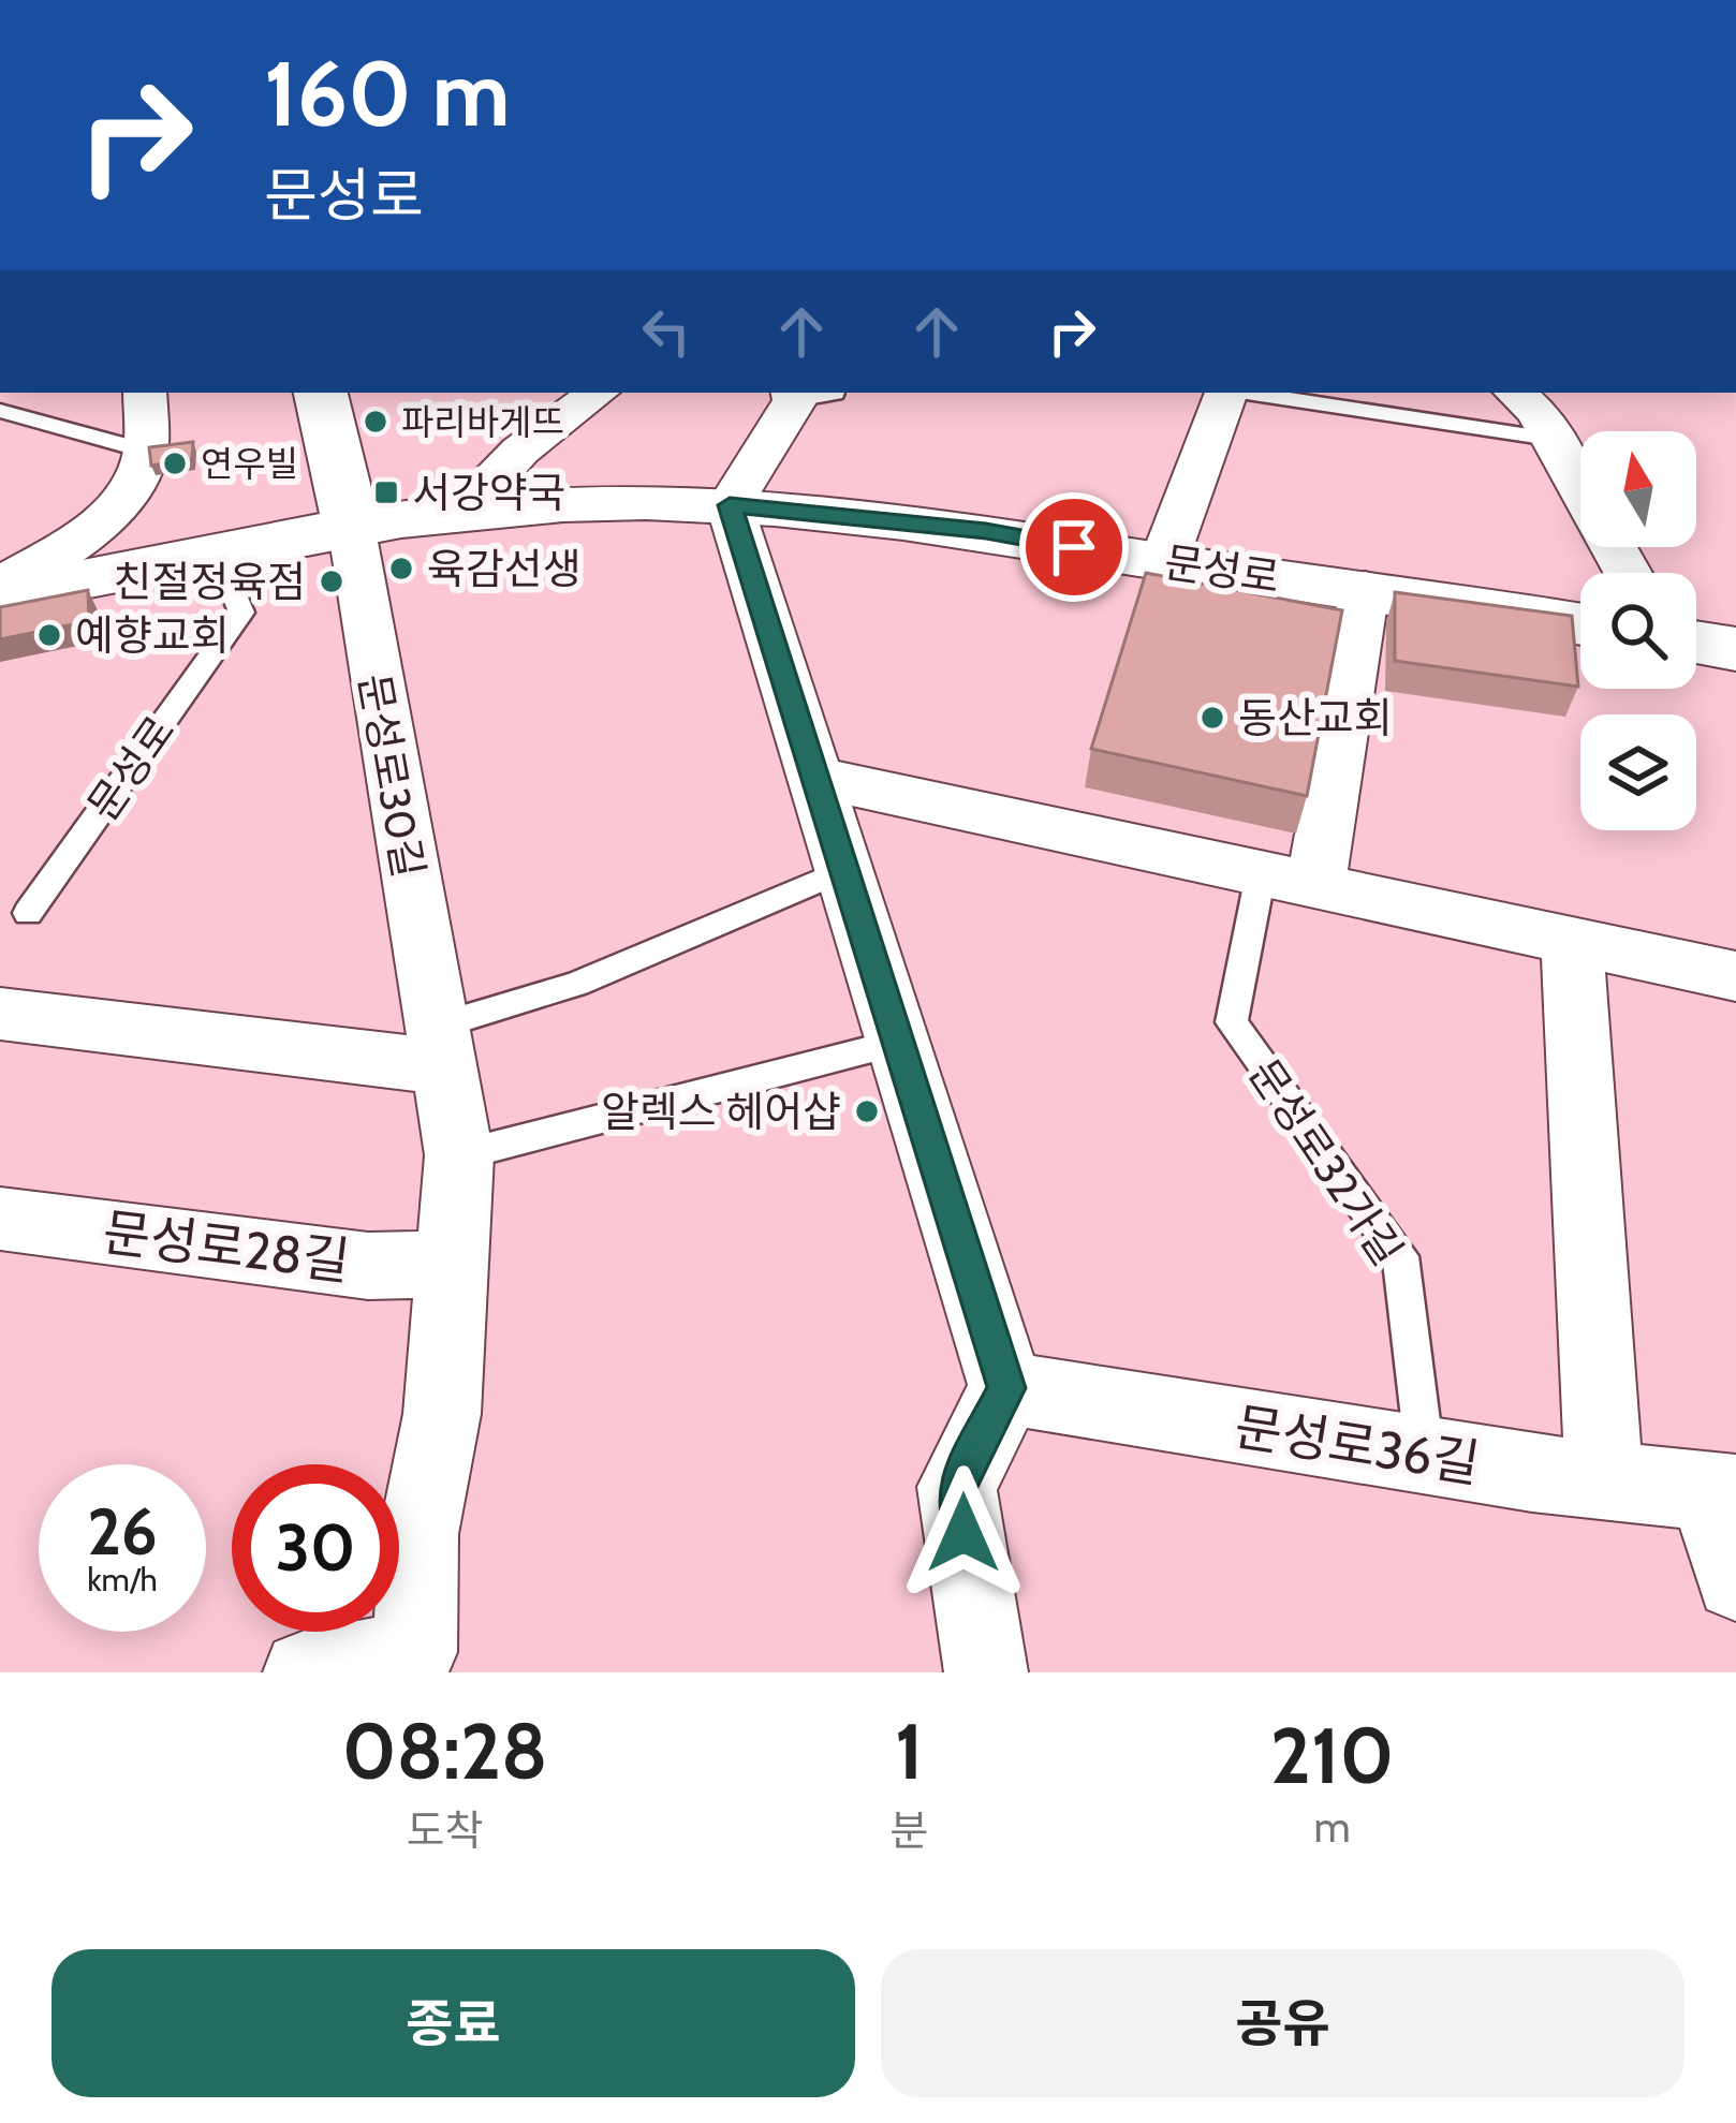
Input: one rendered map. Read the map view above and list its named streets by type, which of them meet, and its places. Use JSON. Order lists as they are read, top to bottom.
{
  "streets": {
    "main road": ["문성로"],
    "street": ["문성로30길", "문성로28길", "문성로36길"],
    "lane": ["문성로32가길"]
  },
  "crossings": [
    ["문성로", "문성로30길"],
    ["문성로30길", "문성로28길"],
    ["문성로32가길", "문성로36길"]
  ],
  "places": {
    "other": [
      "파리바게뜨",
      "연우빌",
      "육감선생",
      "친절정육점",
      "예향교회",
      "동산교회",
      "알렉스 헤어샵"
    ],
    "transit": ["서강약국"]
  },
  "north": "top",
  "page": {
    "turn": ["160 m", "문성로"],
    "speed": "26 km/h",
    "limit": "30",
    "eta": [
      "08:28",
      "도착",
      "1",
      "분",
      "210",
      "m"
    ],
    "buttons": ["종료", "공유"]
  }
}
